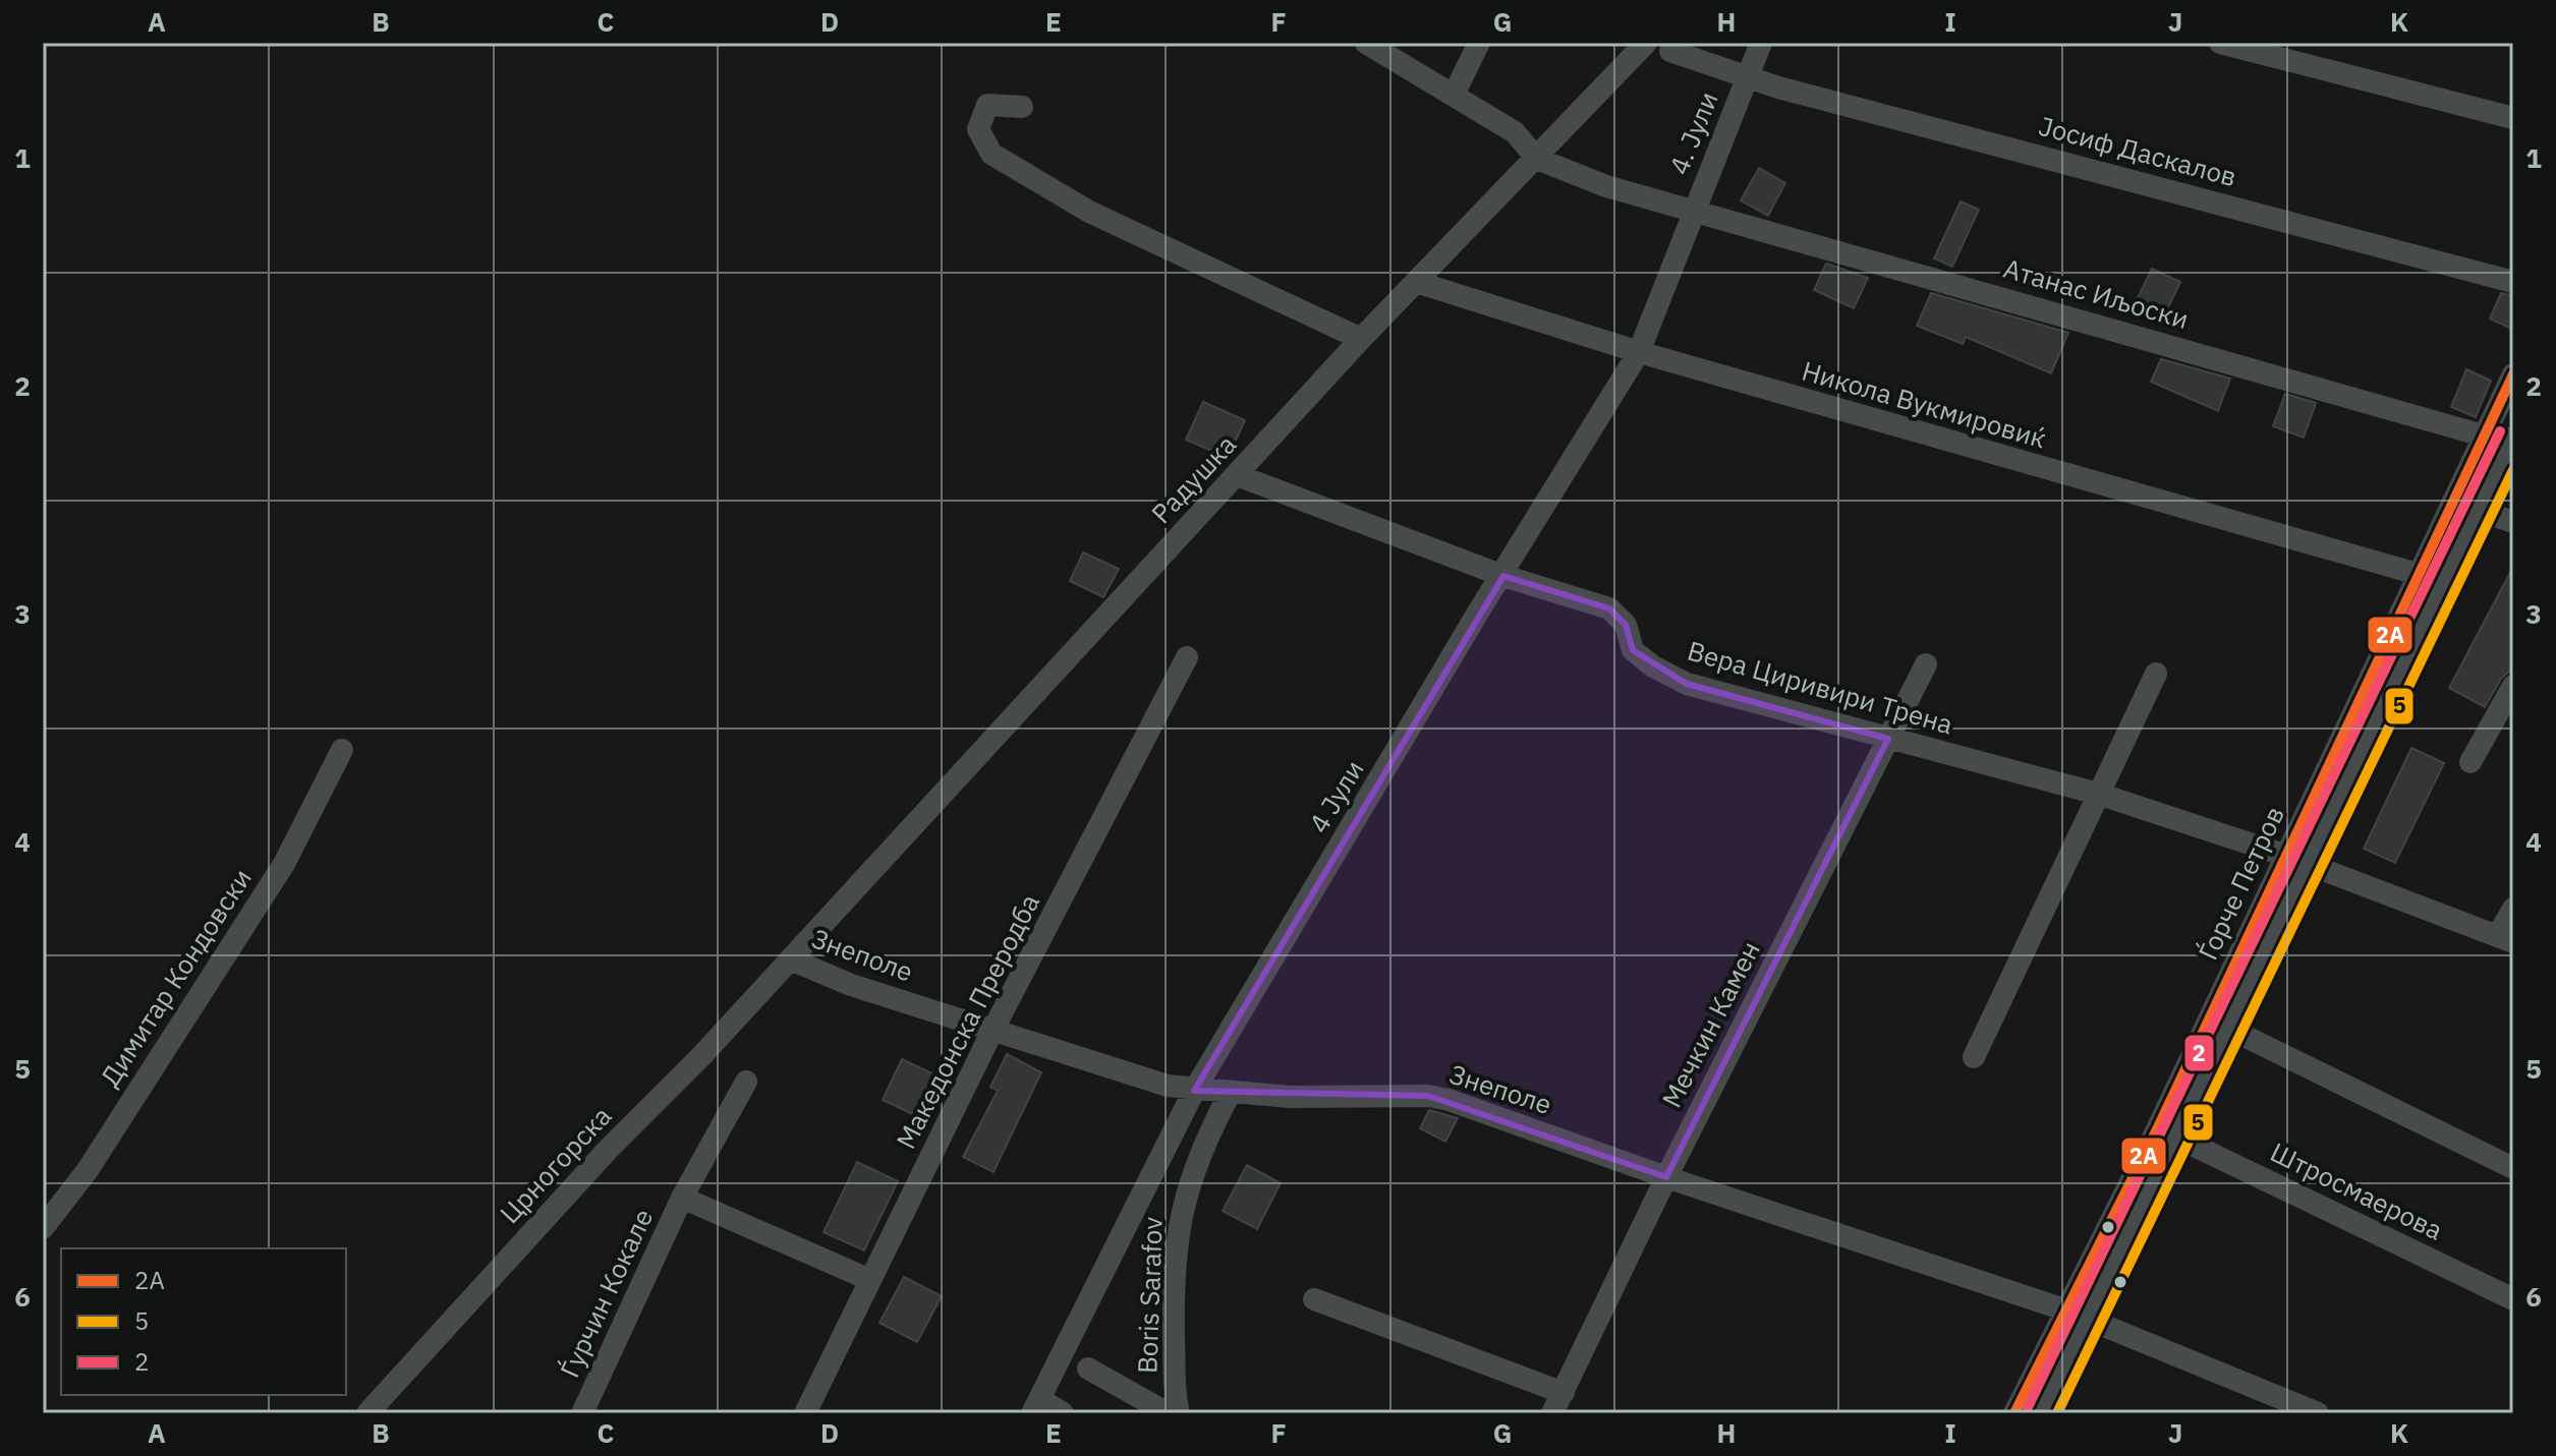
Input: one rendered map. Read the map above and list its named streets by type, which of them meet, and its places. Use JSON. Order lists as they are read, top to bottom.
{
  "streets": {
    "street": [
      "4. Јули",
      "Јосиф Даскалов",
      "Aтанас Иљоски",
      "Никола Вукмировиќ",
      "Радушка",
      "Вера Циривири Трена",
      "4 Јули",
      "Ѓорче Петров",
      "Знеполе",
      "Димитар Кондовски",
      "Македонска Преродба",
      "Мечкин Камен",
      "Црногорска",
      "Штросмаерова",
      "Ѓурчин Кокале",
      "Boris Sarafov"
    ]
  },
  "crossings": [
    ["4. Јули", "Јосиф Даскалов"],
    ["4. Јули", "Aтанас Иљоски"],
    ["4. Јули", "4 Јули"],
    ["Aтанас Иљоски", "4 Јули"],
    ["Aтанас Иљоски", "Ѓорче Петров"],
    ["Никола Вукмировиќ", "Радушка"],
    ["Никола Вукмировиќ", "4 Јули"],
    ["Никола Вукмировиќ", "Ѓорче Петров"],
    ["Радушка", "Вера Циривири Трена"],
    ["Радушка", "Знеполе"],
    ["Радушка", "Црногорска"],
    ["Вера Циривири Трена", "4 Јули"],
    ["Вера Циривири Трена", "Ѓорче Петров"],
    ["Вера Циривири Трена", "Мечкин Камен"],
    ["4 Јули", "Знеполе"],
    ["Ѓорче Петров", "Знеполе"],
    ["Ѓорче Петров", "Штросмаерова"],
    ["Знеполе", "Македонска Преродба"],
    ["Знеполе", "Мечкин Камен"],
    ["Знеполе", "Црногорска"],
    ["Знеполе", "Boris Sarafov"],
    ["Македонска Преродба", "Ѓурчин Кокале"]
  ],
  "lines": ["transit line 2A", "transit line 2", "transit line 5"],
  "legend": ["2A", "5", "2"],
  "grid": {
    "columns": [
      "A",
      "B",
      "C",
      "D",
      "E",
      "F",
      "G",
      "H",
      "I",
      "J",
      "K"
    ],
    "rows": [
      "1",
      "2",
      "3",
      "4",
      "5",
      "6"
    ]
  }
}
